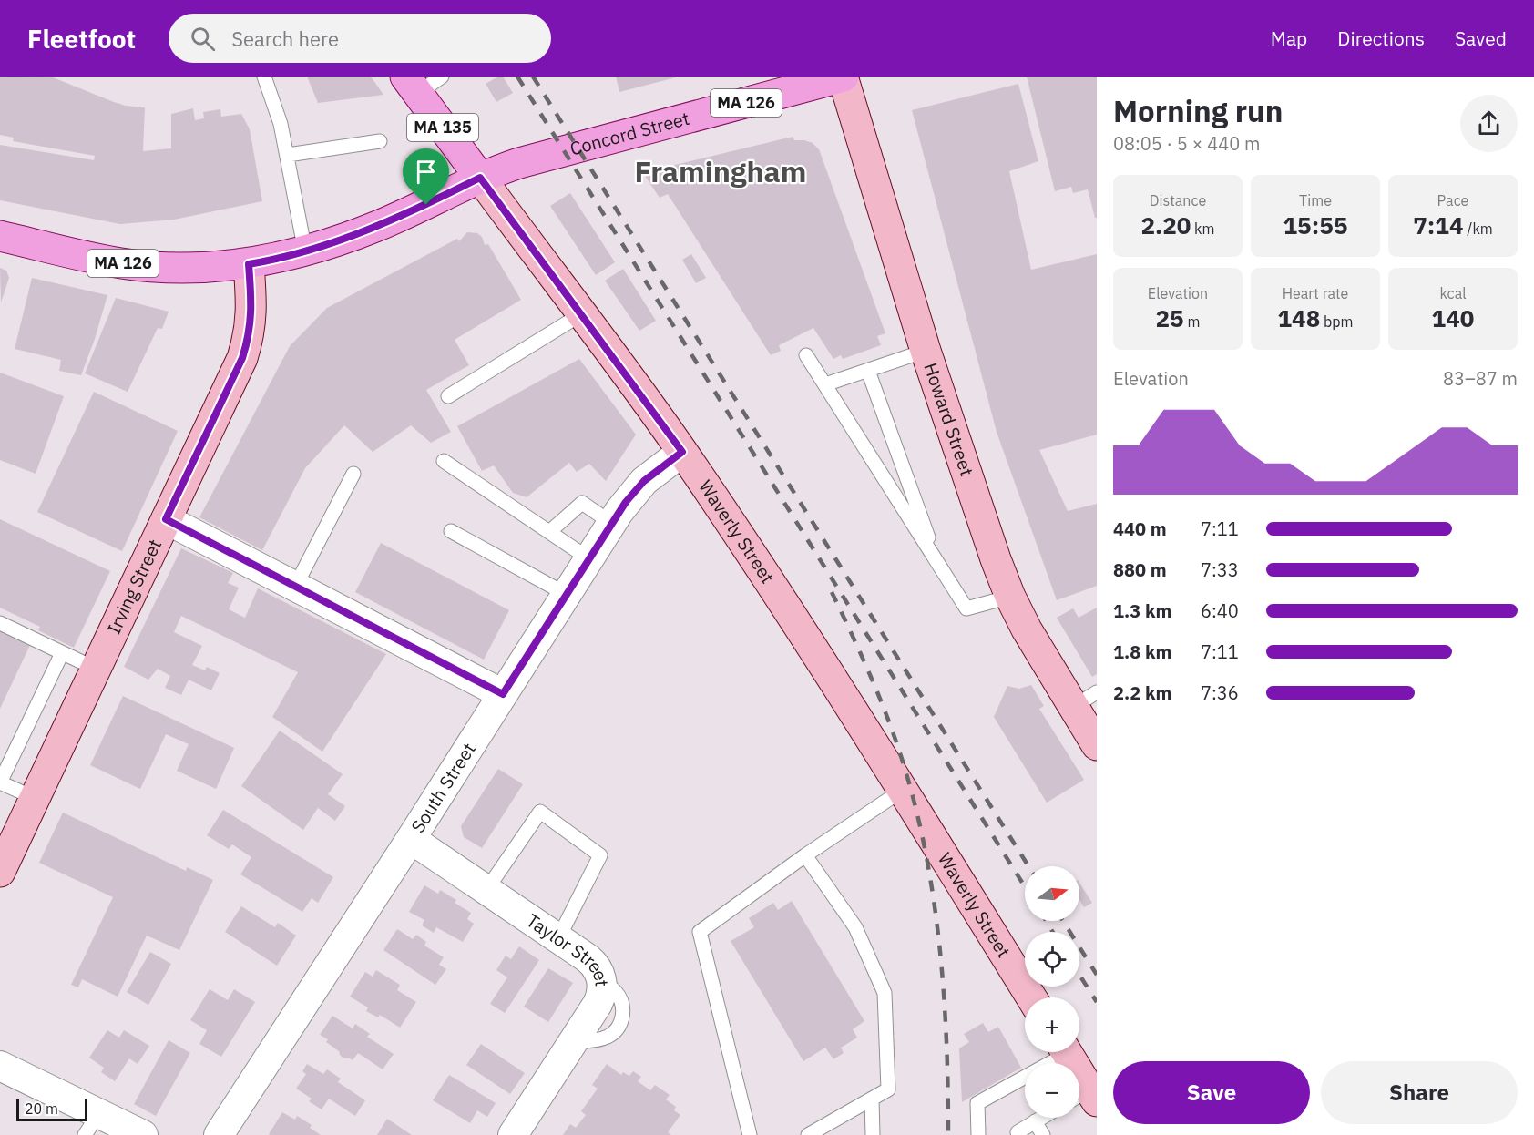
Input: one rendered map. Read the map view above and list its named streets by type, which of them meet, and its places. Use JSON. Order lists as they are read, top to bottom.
{
  "streets": {
    "main road": [
      "MA 126",
      "MA 135",
      "Concord Street",
      "Waverly Street"
    ],
    "street": [
      "Howard Street",
      "Irving Street",
      "South Street",
      "Taylor Street"
    ]
  },
  "crossings": [
    ["MA 126", "Concord Street"],
    ["MA 126", "Waverly Street"],
    ["MA 126", "Irving Street"],
    ["Concord Street", "Howard Street"],
    ["Concord Street", "Waverly Street"],
    ["Waverly Street", "South Street"],
    ["South Street", "Taylor Street"]
  ],
  "districts": ["Framingham"],
  "scale_bar": "20 m",
  "north": "right",
  "page": {
    "header": "Fleetfoot",
    "search": "Search here",
    "nav": ["Map", "Directions", "Saved"],
    "heading": ["Morning run", "08:05 · 5 × 440 m"],
    "stats": [
      ["Distance", "2.20 km"],
      ["Time", "15:55"],
      ["Pace", "7:14 /km"],
      ["Elevation", "25 m"],
      ["Heart rate", "148 bpm"],
      ["kcal", "140"]
    ],
    "chart": ["Elevation", "83–87 m"],
    "list": [
      {
        "name": "440 m",
        "note": "7:11"
      },
      {
        "name": "880 m",
        "note": "7:33"
      },
      {
        "name": "1.3 km",
        "note": "6:40"
      },
      {
        "name": "1.8 km",
        "note": "7:11"
      },
      {
        "name": "2.2 km",
        "note": "7:36"
      }
    ],
    "map_buttons": ["+", "−"],
    "buttons": ["Save", "Share"],
    "scale": "20 m"
  }
}
